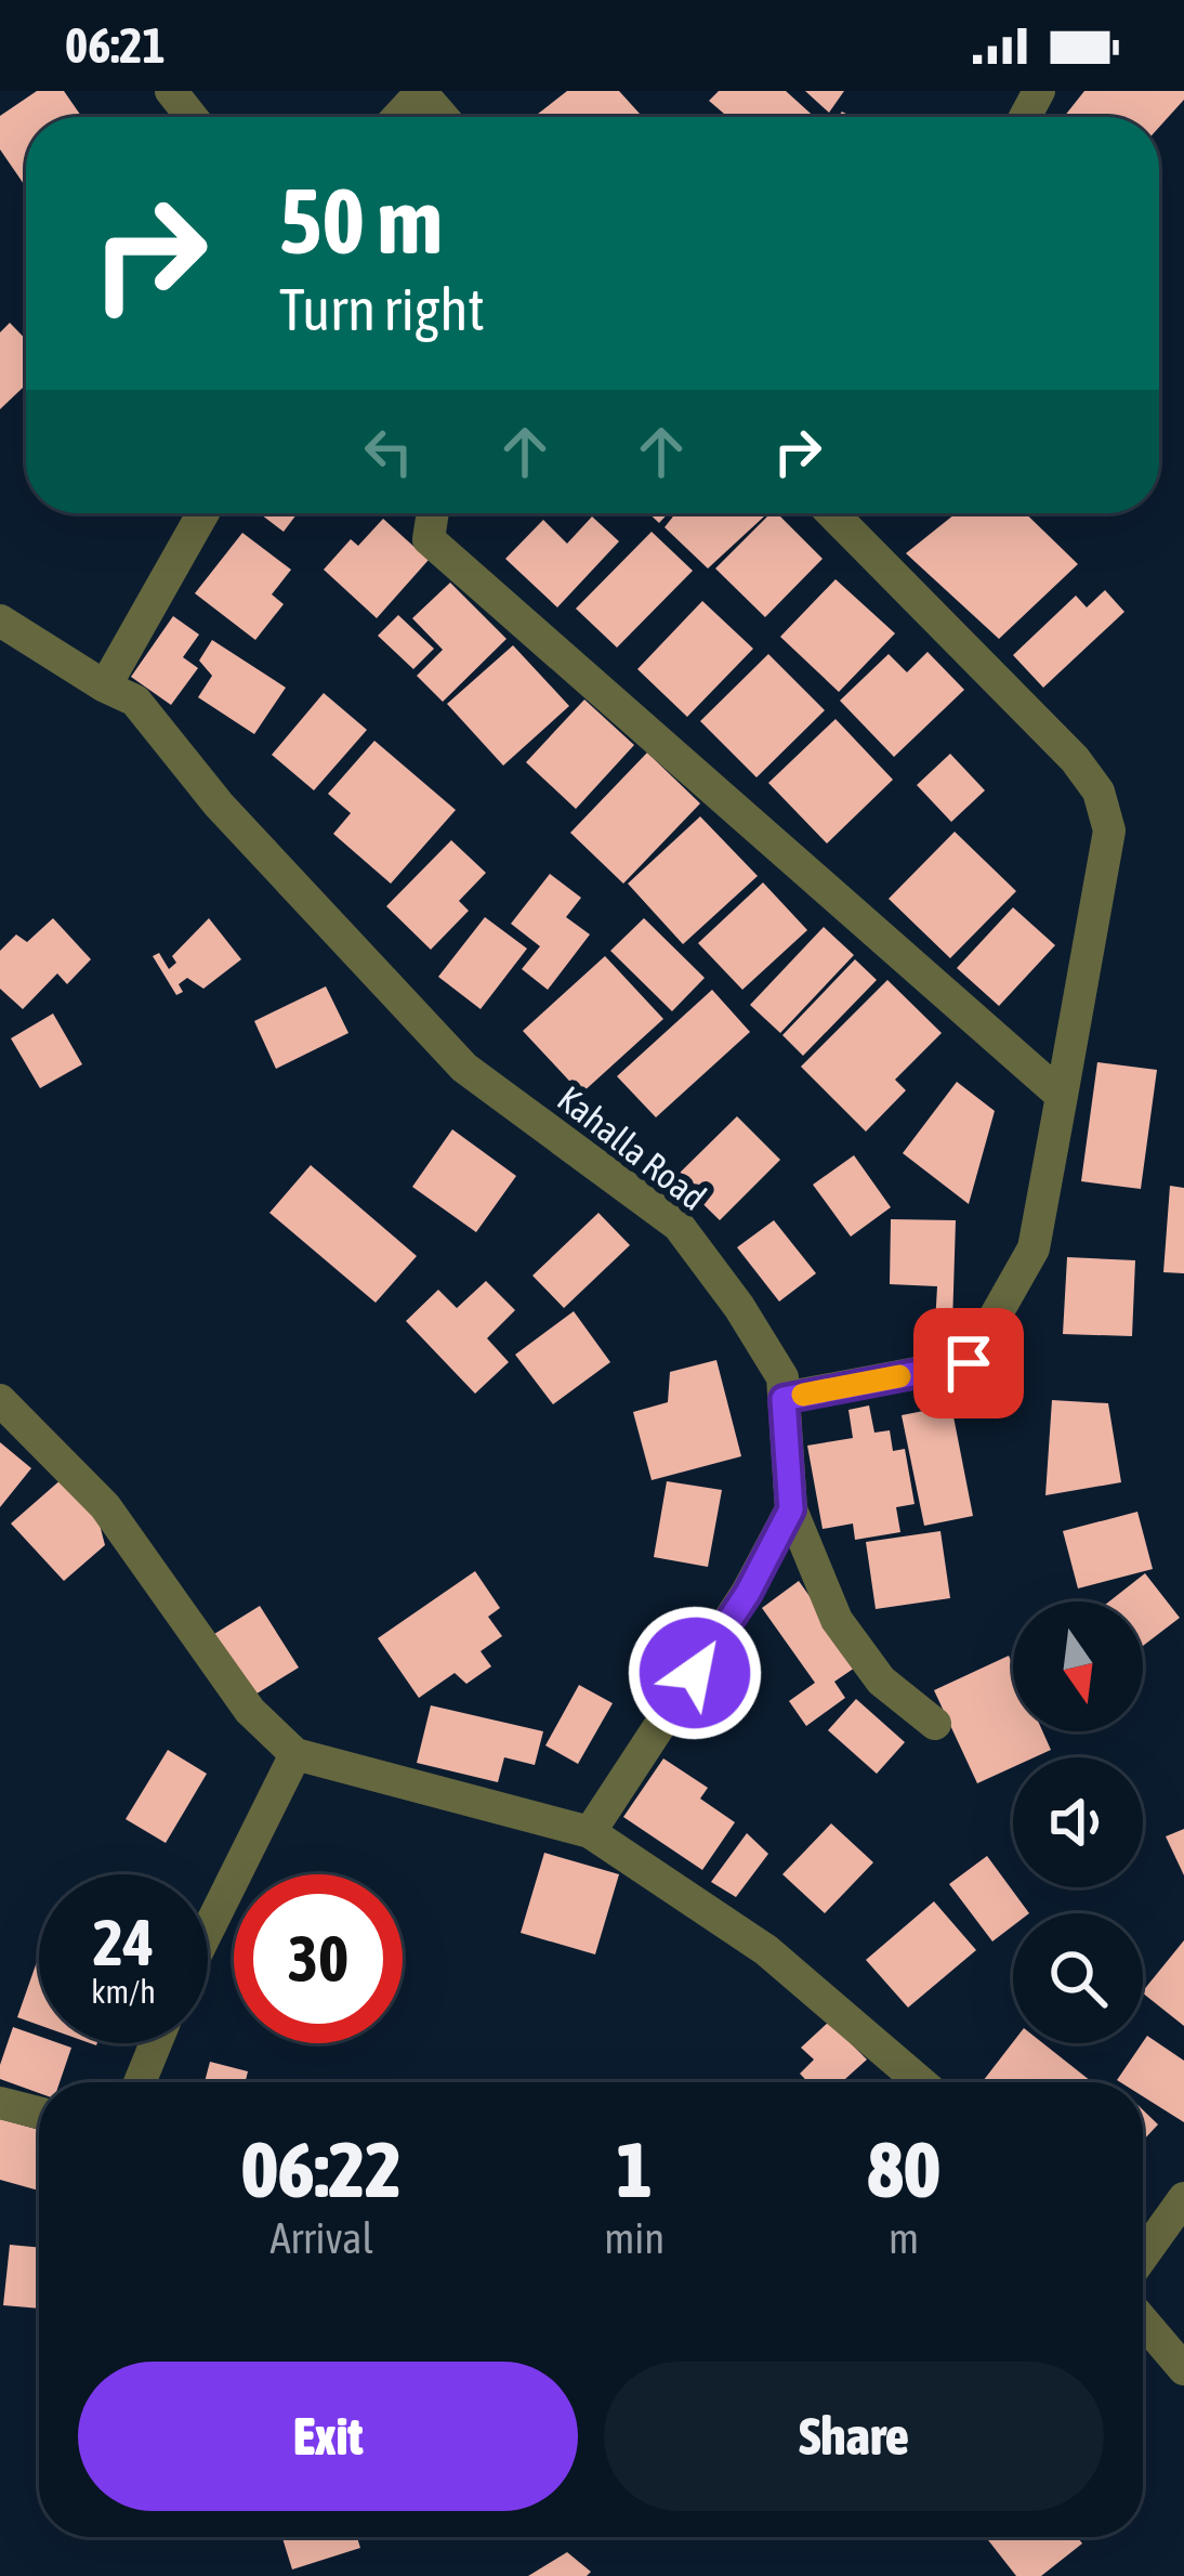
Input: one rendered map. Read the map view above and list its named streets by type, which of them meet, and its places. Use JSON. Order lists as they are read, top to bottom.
{
  "streets": {
    "street": ["Kahalla Road"]
  },
  "north": "bottom",
  "page": {
    "status": "06:21",
    "turn": ["50 m", "Turn right"],
    "speed": "24 km/h",
    "limit": "30",
    "eta": [
      "06:22",
      "Arrival",
      "1",
      "min",
      "80",
      "m"
    ],
    "buttons": ["Exit", "Share"]
  }
}
